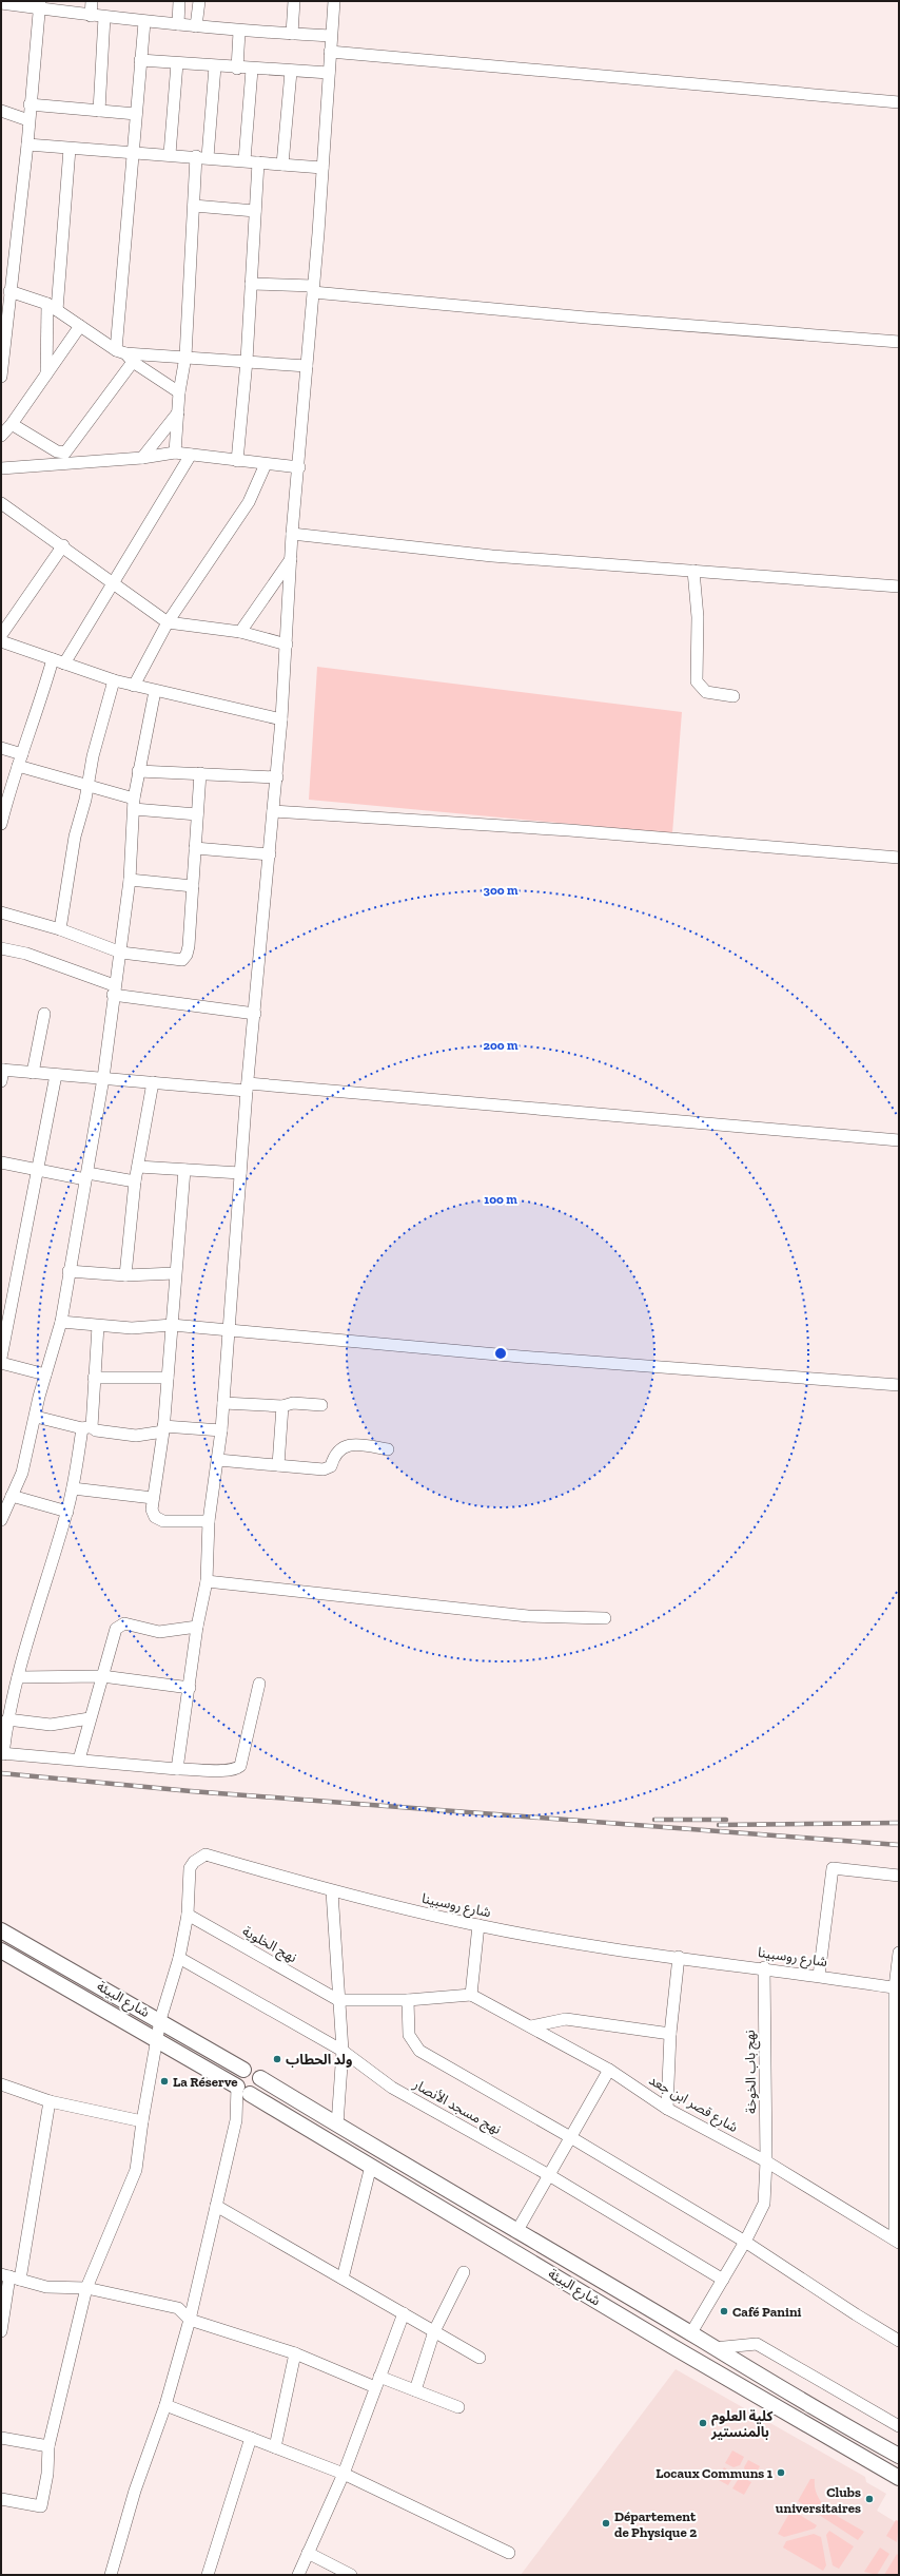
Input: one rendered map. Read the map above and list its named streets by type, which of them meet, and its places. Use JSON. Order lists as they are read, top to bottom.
{
  "streets": {
    "main road": ["شارع البيئة"],
    "street": [
      "شارع روسبينا",
      "نهج الخلوية",
      "نهج باب الخوخة",
      "شارع قصر ابن جعد",
      "نهج مسجد الأنصار"
    ]
  },
  "crossings": [
    ["شارع روسبينا", "نهج الخلوية"],
    ["شارع روسبينا", "شارع البيئة"],
    ["شارع روسبينا", "نهج باب الخوخة"],
    ["شارع روسبينا", "نهج مسجد الأنصار"],
    ["شارع البيئة", "نهج باب الخوخة"],
    ["نهج باب الخوخة", "شارع قصر ابن جعد"],
    ["نهج باب الخوخة", "نهج مسجد الأنصار"]
  ],
  "places": [
    "ولد الحطاب",
    "La Réserve",
    "Café Panini",
    "كلية العلوم بالمنستير",
    "Locaux Communs 1",
    "Clubs universitaires",
    "Département de Physique 2"
  ],
  "rings": ["300 m", "200 m", "100 m"]
}
